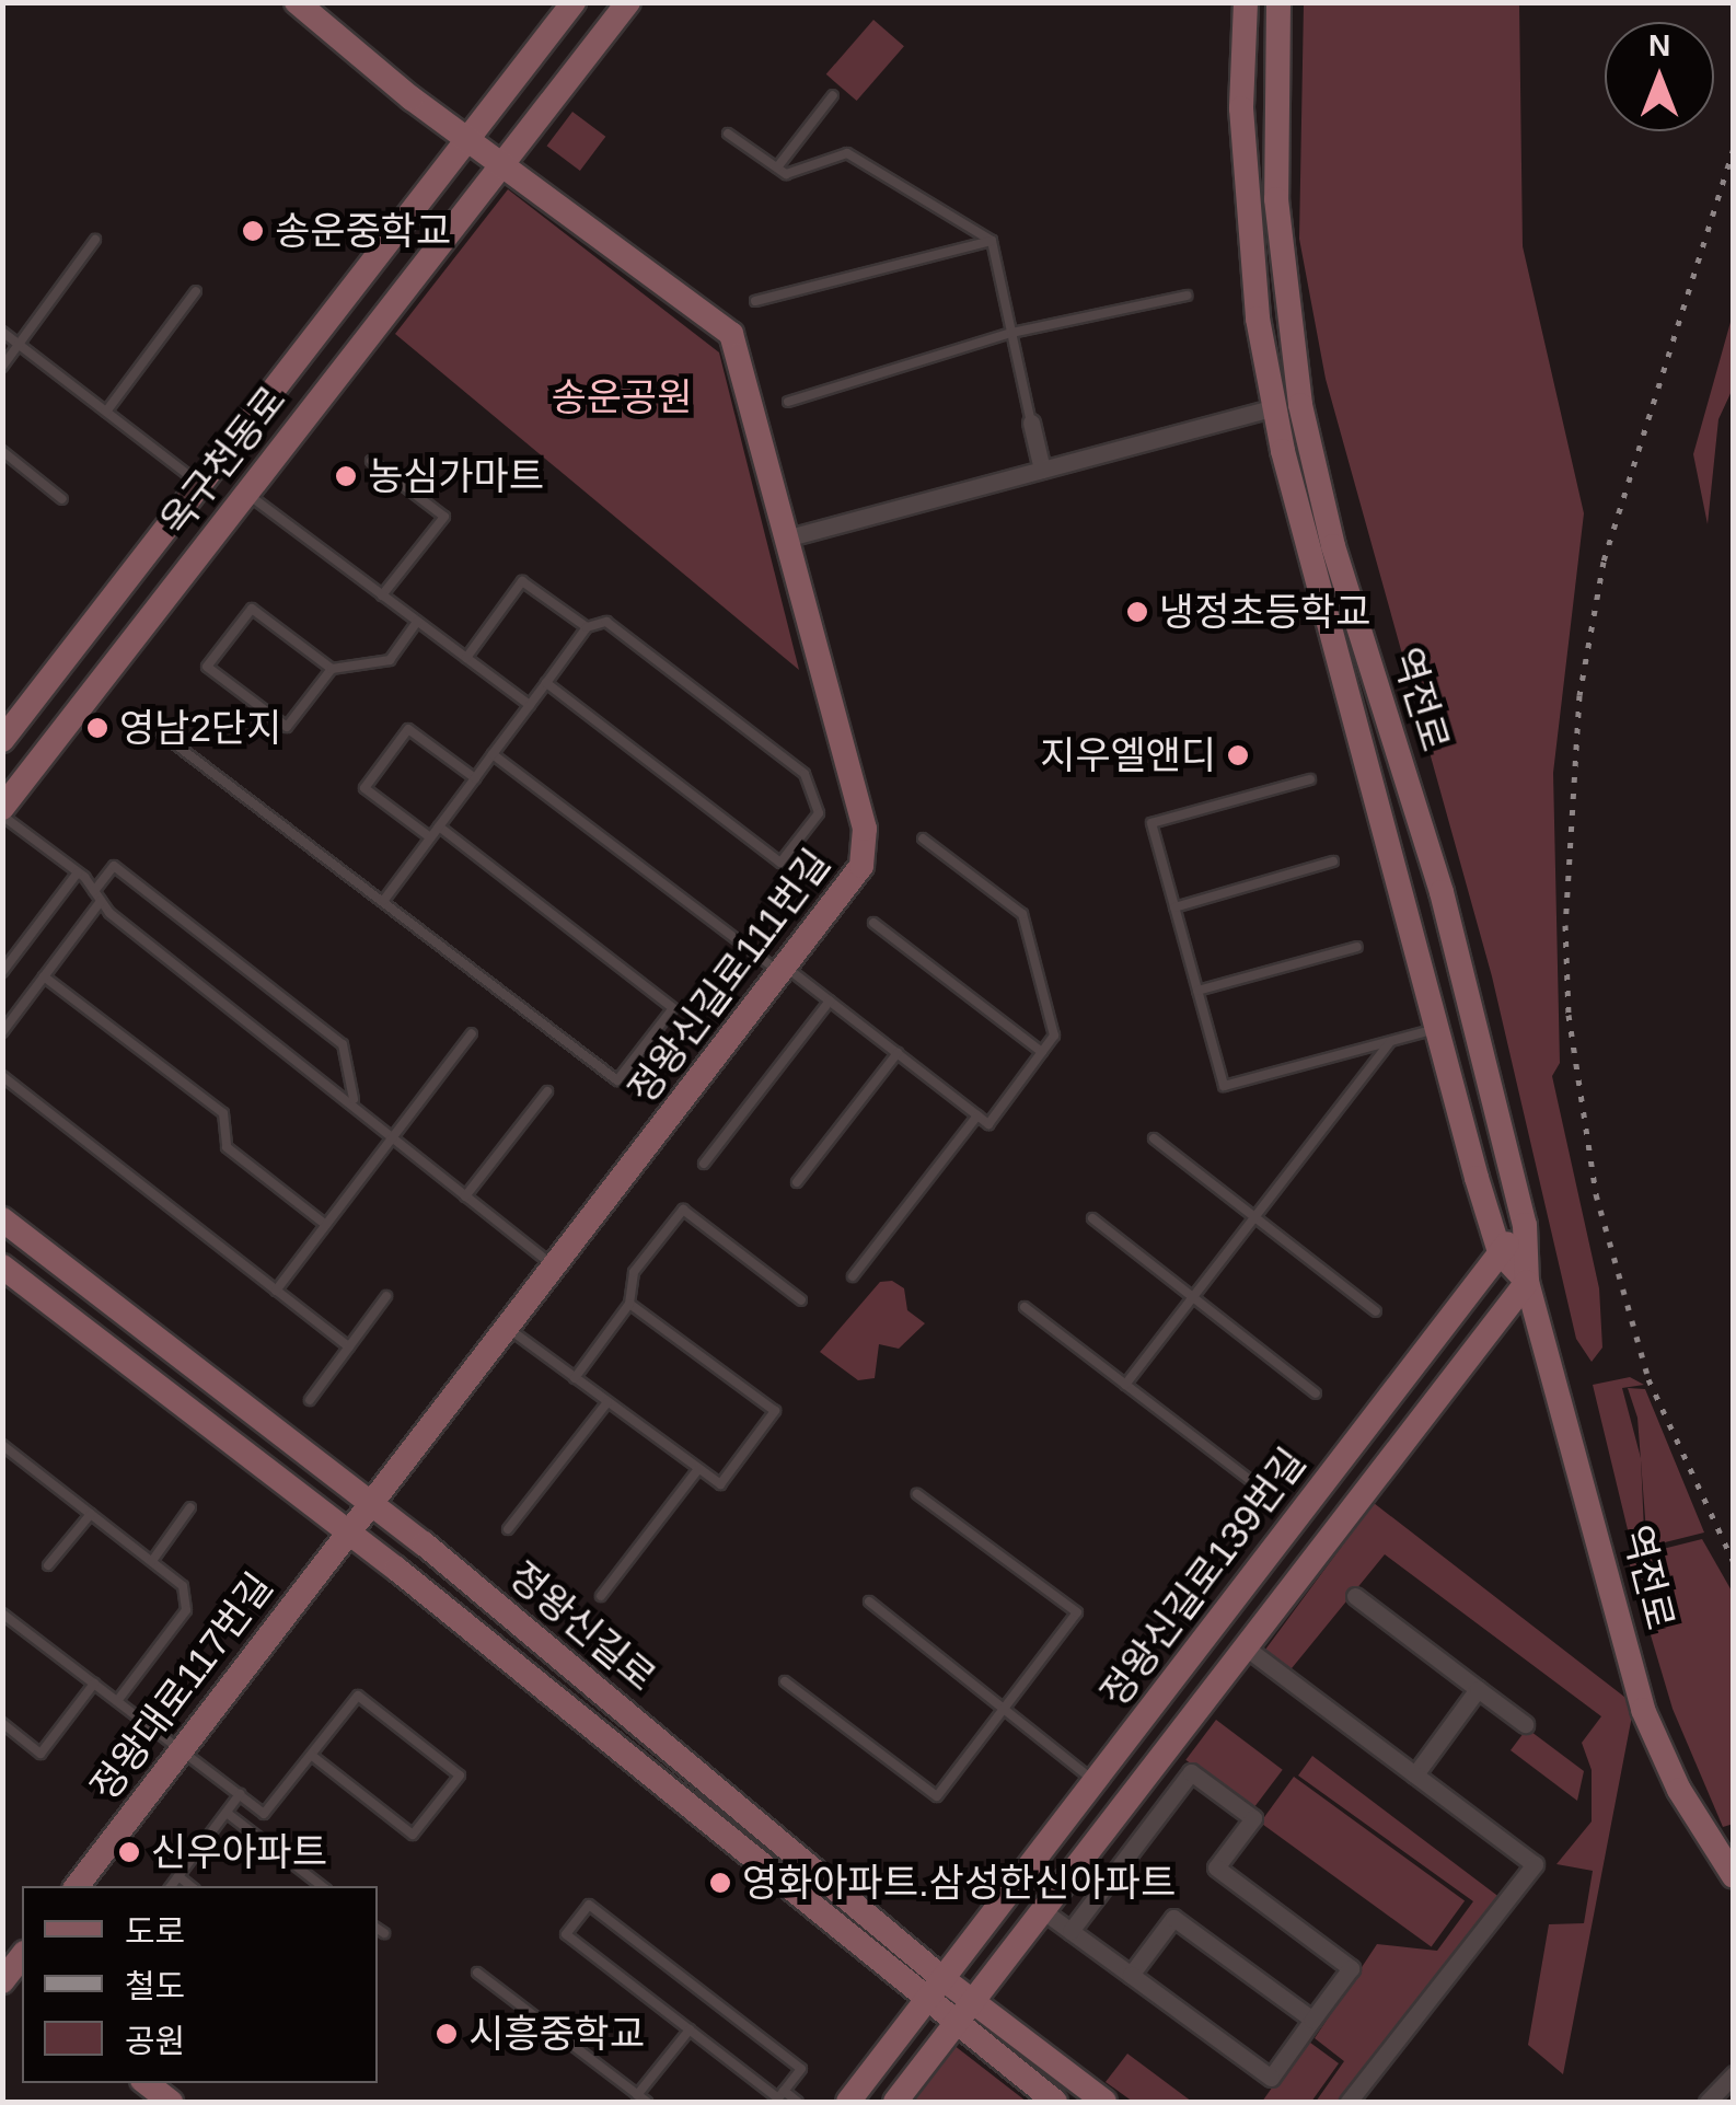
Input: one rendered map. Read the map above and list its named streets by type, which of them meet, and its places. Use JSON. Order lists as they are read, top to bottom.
{
  "streets": {
    "street": [
      "옥구천동로",
      "역전로",
      "정왕신길로111번길",
      "정왕신길로139번길",
      "정왕신길로",
      "정왕대로117번길"
    ]
  },
  "crossings": [
    ["옥구천동로", "정왕신길로111번길"],
    ["역전로", "정왕신길로139번길"],
    ["정왕신길로111번길", "정왕신길로"],
    ["정왕신길로111번길", "정왕대로117번길"],
    ["정왕신길로139번길", "정왕신길로"],
    ["정왕신길로", "정왕대로117번길"]
  ],
  "parks": ["송운공원"],
  "places": [
    "송운중학교",
    "농심가마트",
    "냉정초등학교",
    "영남2단지",
    "지우엘앤디",
    "신우아파트",
    "영화아파트.삼성한신아파트",
    "시흥중학교"
  ],
  "legend": ["도로", "철도", "공원"],
  "north": "top"
}
